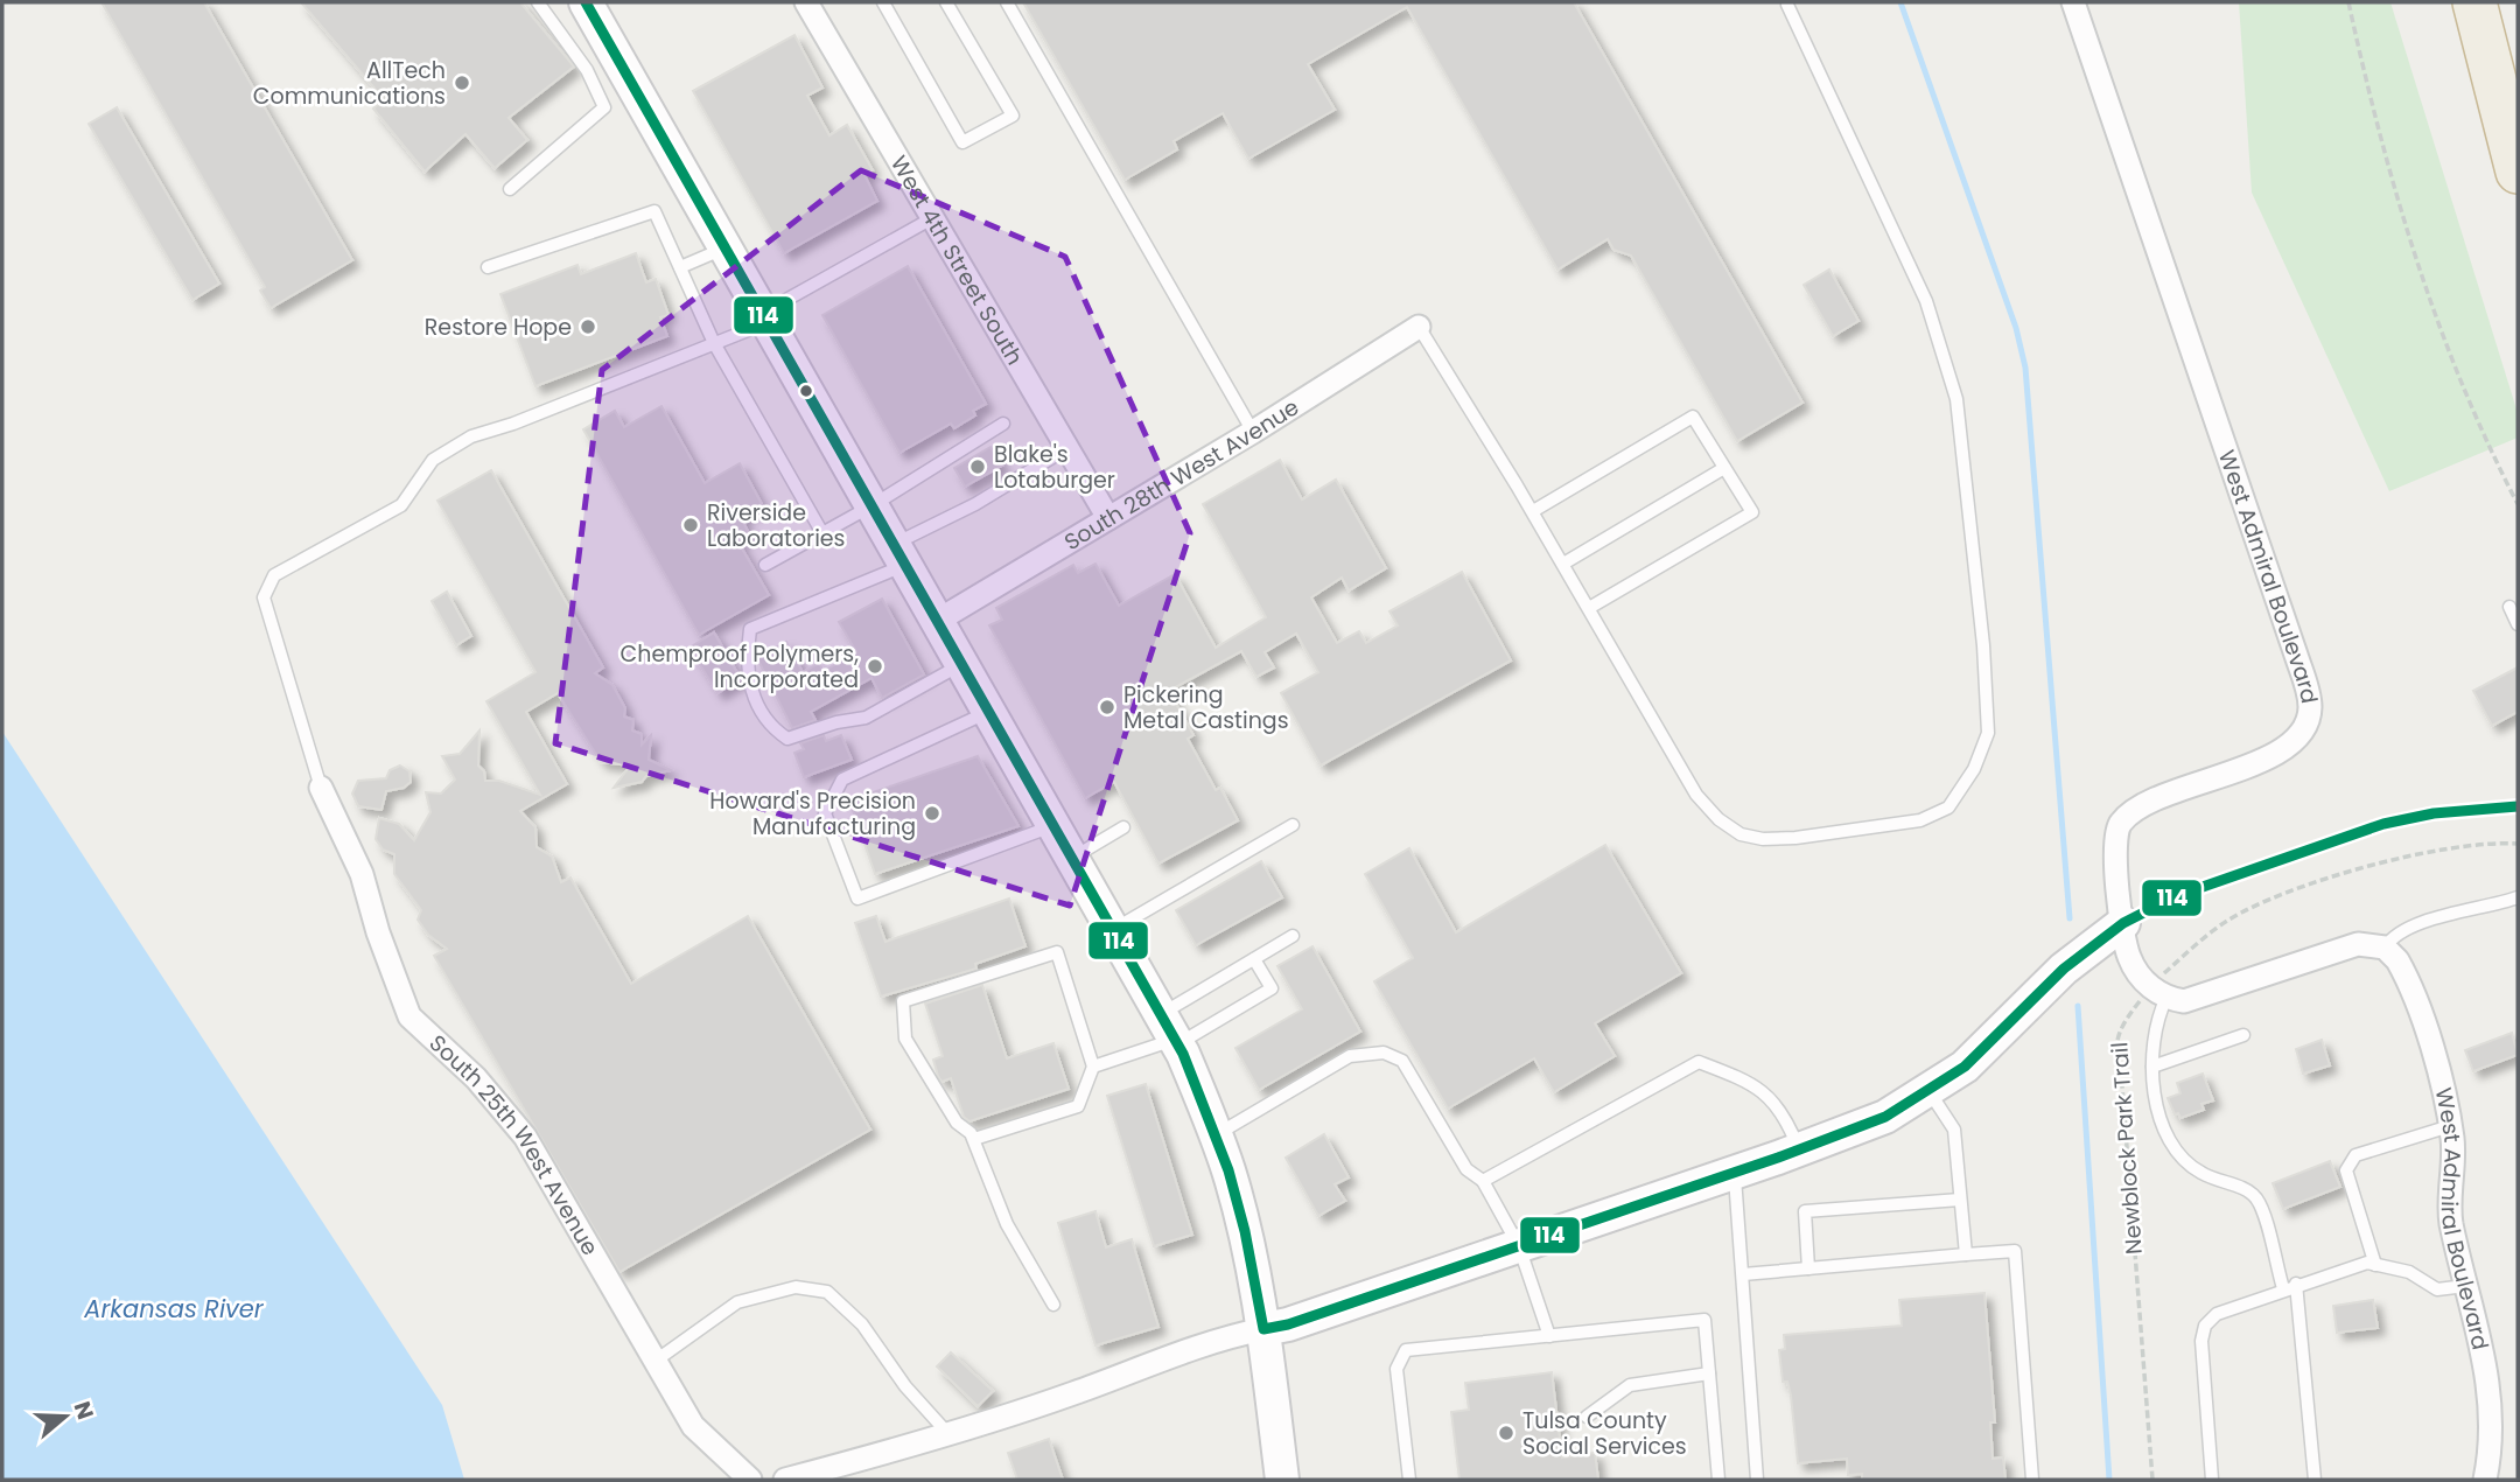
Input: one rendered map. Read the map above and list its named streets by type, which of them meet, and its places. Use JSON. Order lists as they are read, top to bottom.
{
  "streets": {
    "street": [
      "West 4th Street South",
      "South 28th West Avenue",
      "West Admiral Boulevard",
      "South 25th West Avenue"
    ],
    "path": ["Newblock Park Trail"]
  },
  "crossings": [
    ["West 4th Street South", "South 28th West Avenue"],
    ["West Admiral Boulevard", "Newblock Park Trail"]
  ],
  "water": ["Arkansas River"],
  "places": [
    "AllTech Communications",
    "Restore Hope",
    "Blake's Lotaburger",
    "Riverside Laboratories",
    "Chemproof Polymers, Incorporated",
    "Pickering Metal Castings",
    "Howard's Precision Manufacturing",
    "Tulsa County Social Services"
  ],
  "lines": ["transit line 114"],
  "north": "right"
}
